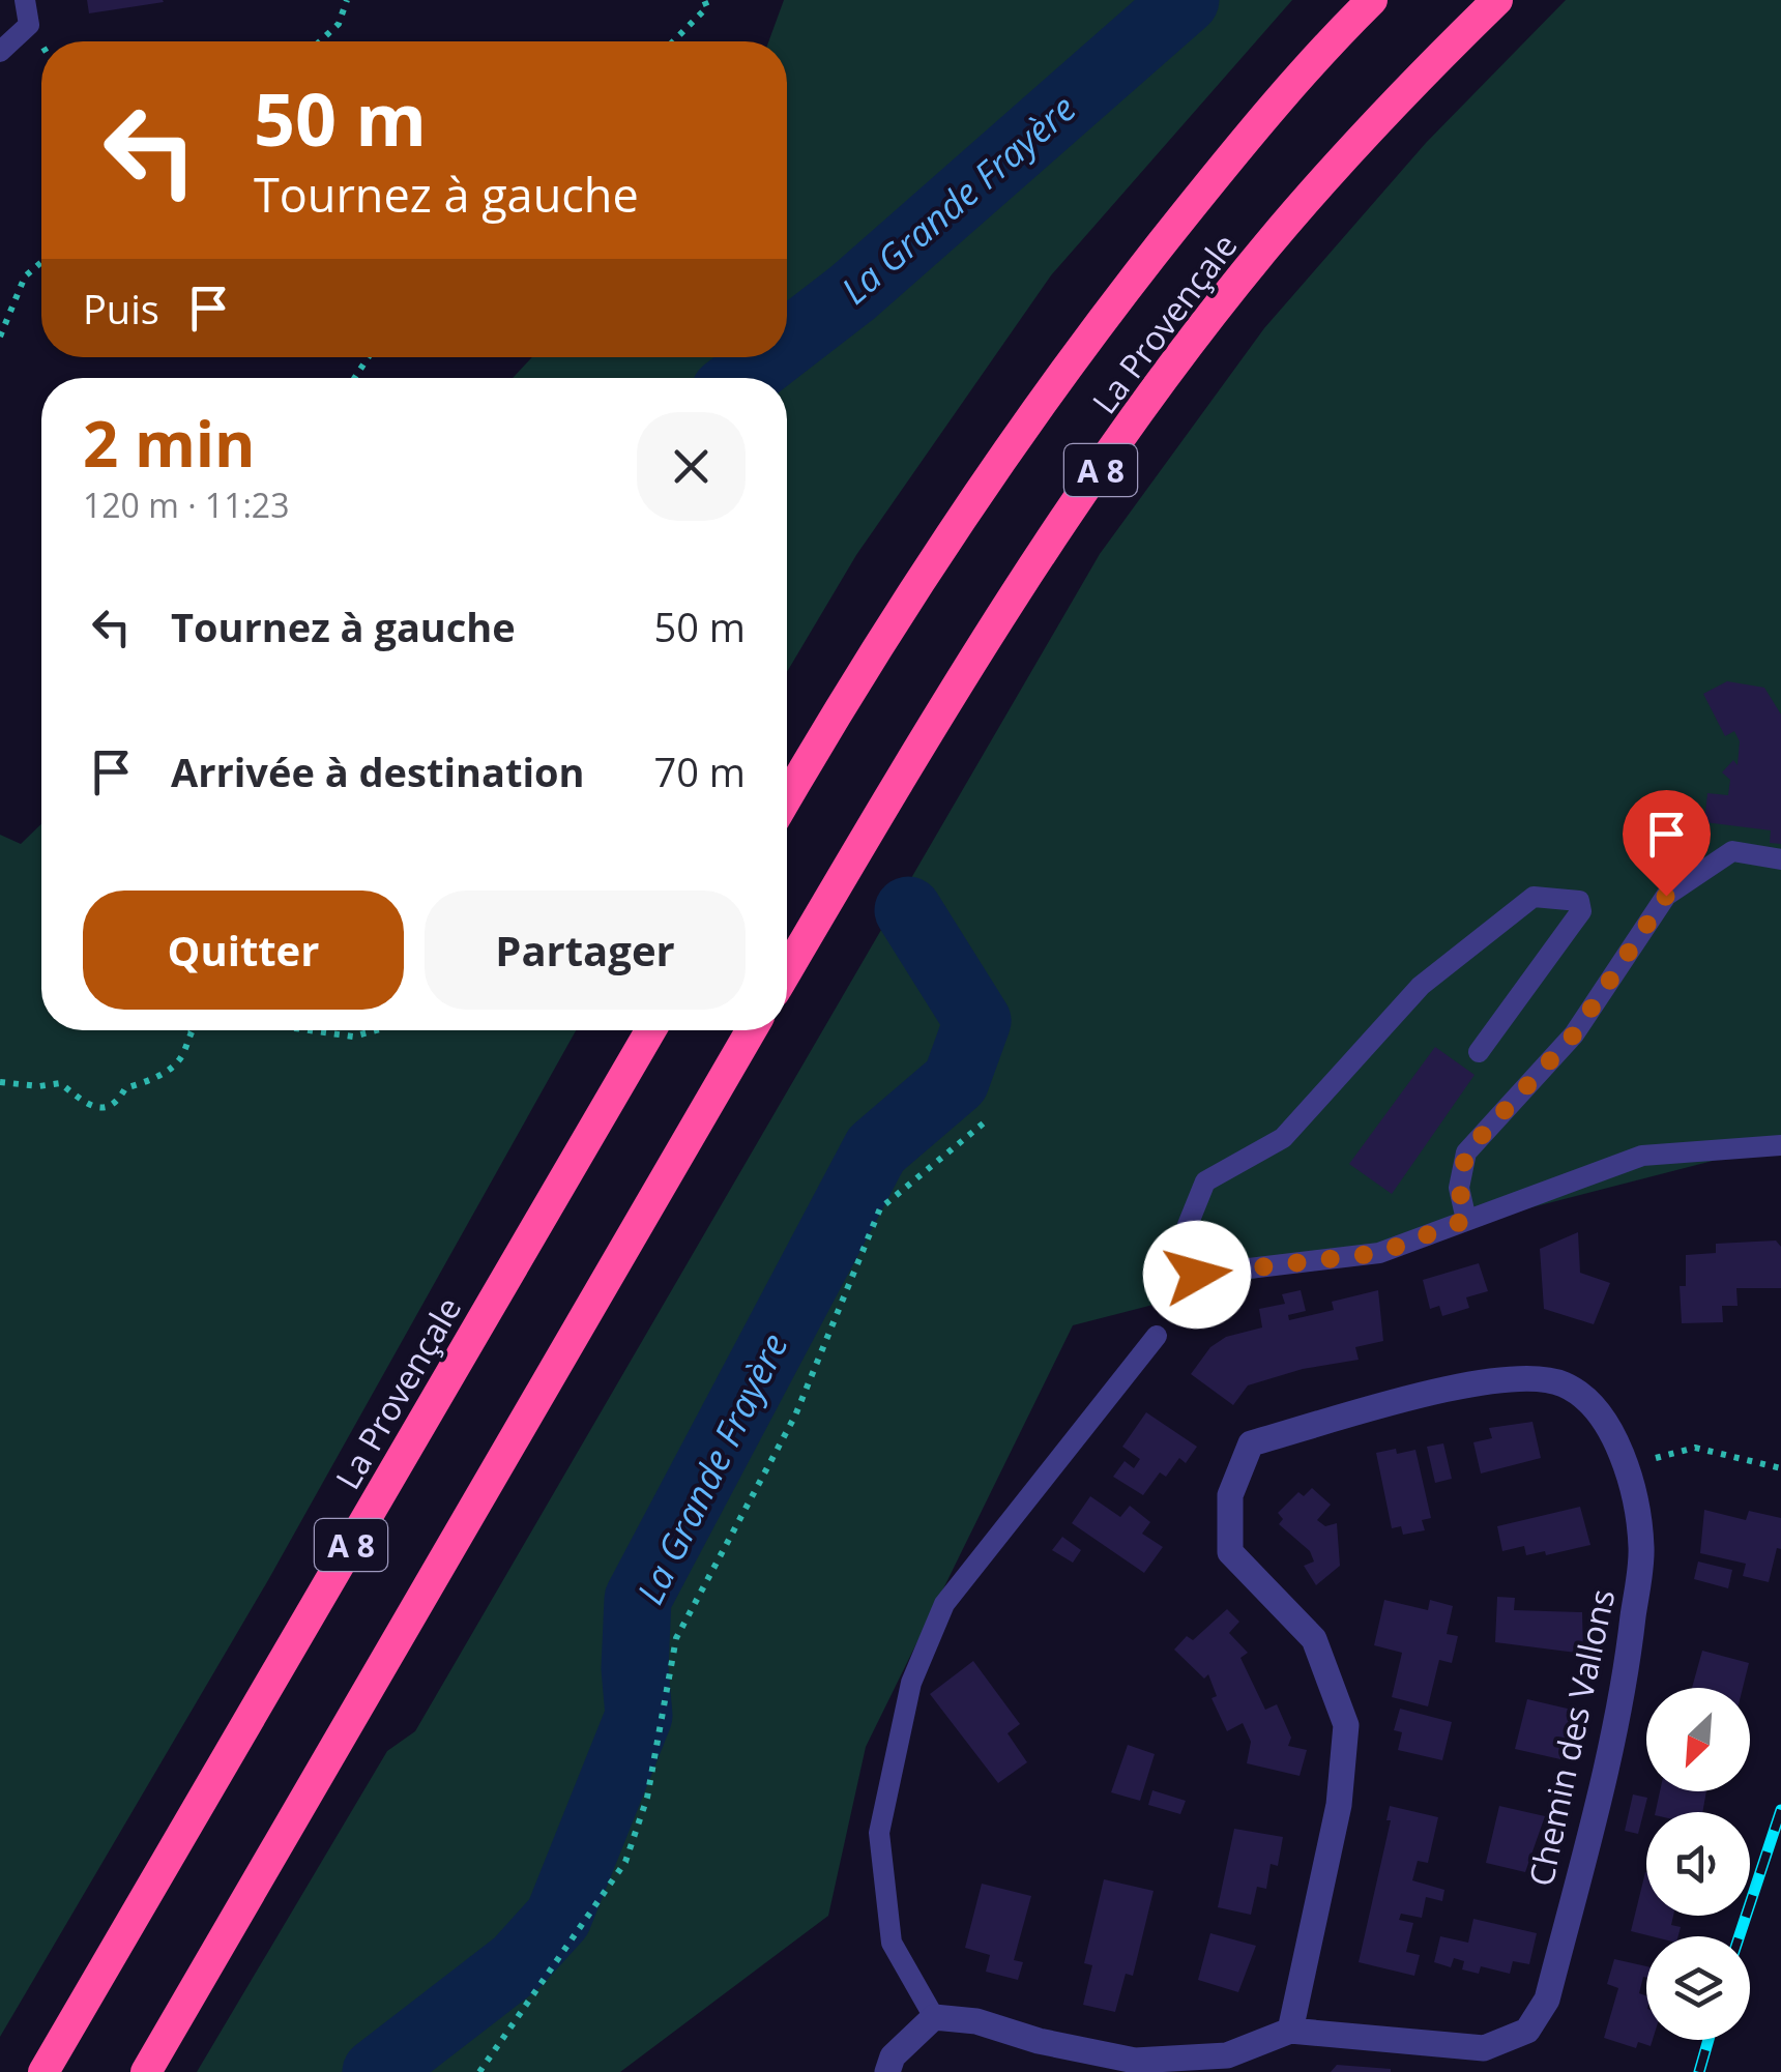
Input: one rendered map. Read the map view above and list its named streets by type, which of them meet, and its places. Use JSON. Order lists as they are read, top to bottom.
{
  "streets": {
    "highway": ["La Provençale", "A 8"],
    "street": ["Chemin des Vallons"]
  },
  "water": ["La Grande Frayère"],
  "north": "bottom left",
  "page": {
    "turn": ["50 m", "Tournez à gauche"],
    "then": "Puis",
    "heading": ["2 min", "120 m · 11:23"],
    "list": [
      {
        "name": "Tournez à gauche",
        "value": "50 m"
      },
      {
        "name": "Arrivée à destination",
        "value": "70 m"
      }
    ],
    "buttons": ["Quitter", "Partager"]
  }
}
